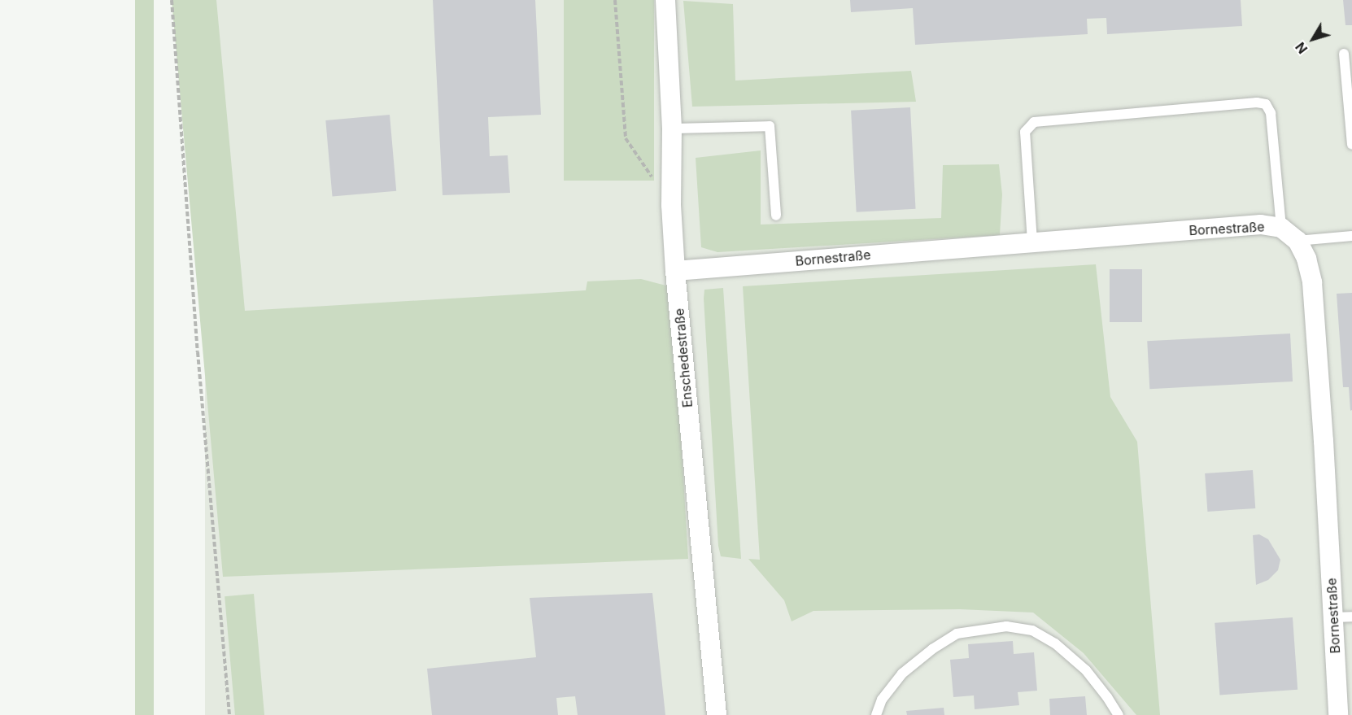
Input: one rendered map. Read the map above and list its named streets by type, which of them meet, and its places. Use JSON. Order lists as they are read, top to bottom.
{
  "streets": {
    "street": ["Bornestraße", "Enschedestraße"]
  },
  "crossings": [
    ["Bornestraße", "Enschedestraße"]
  ],
  "north": "bottom left"
}
